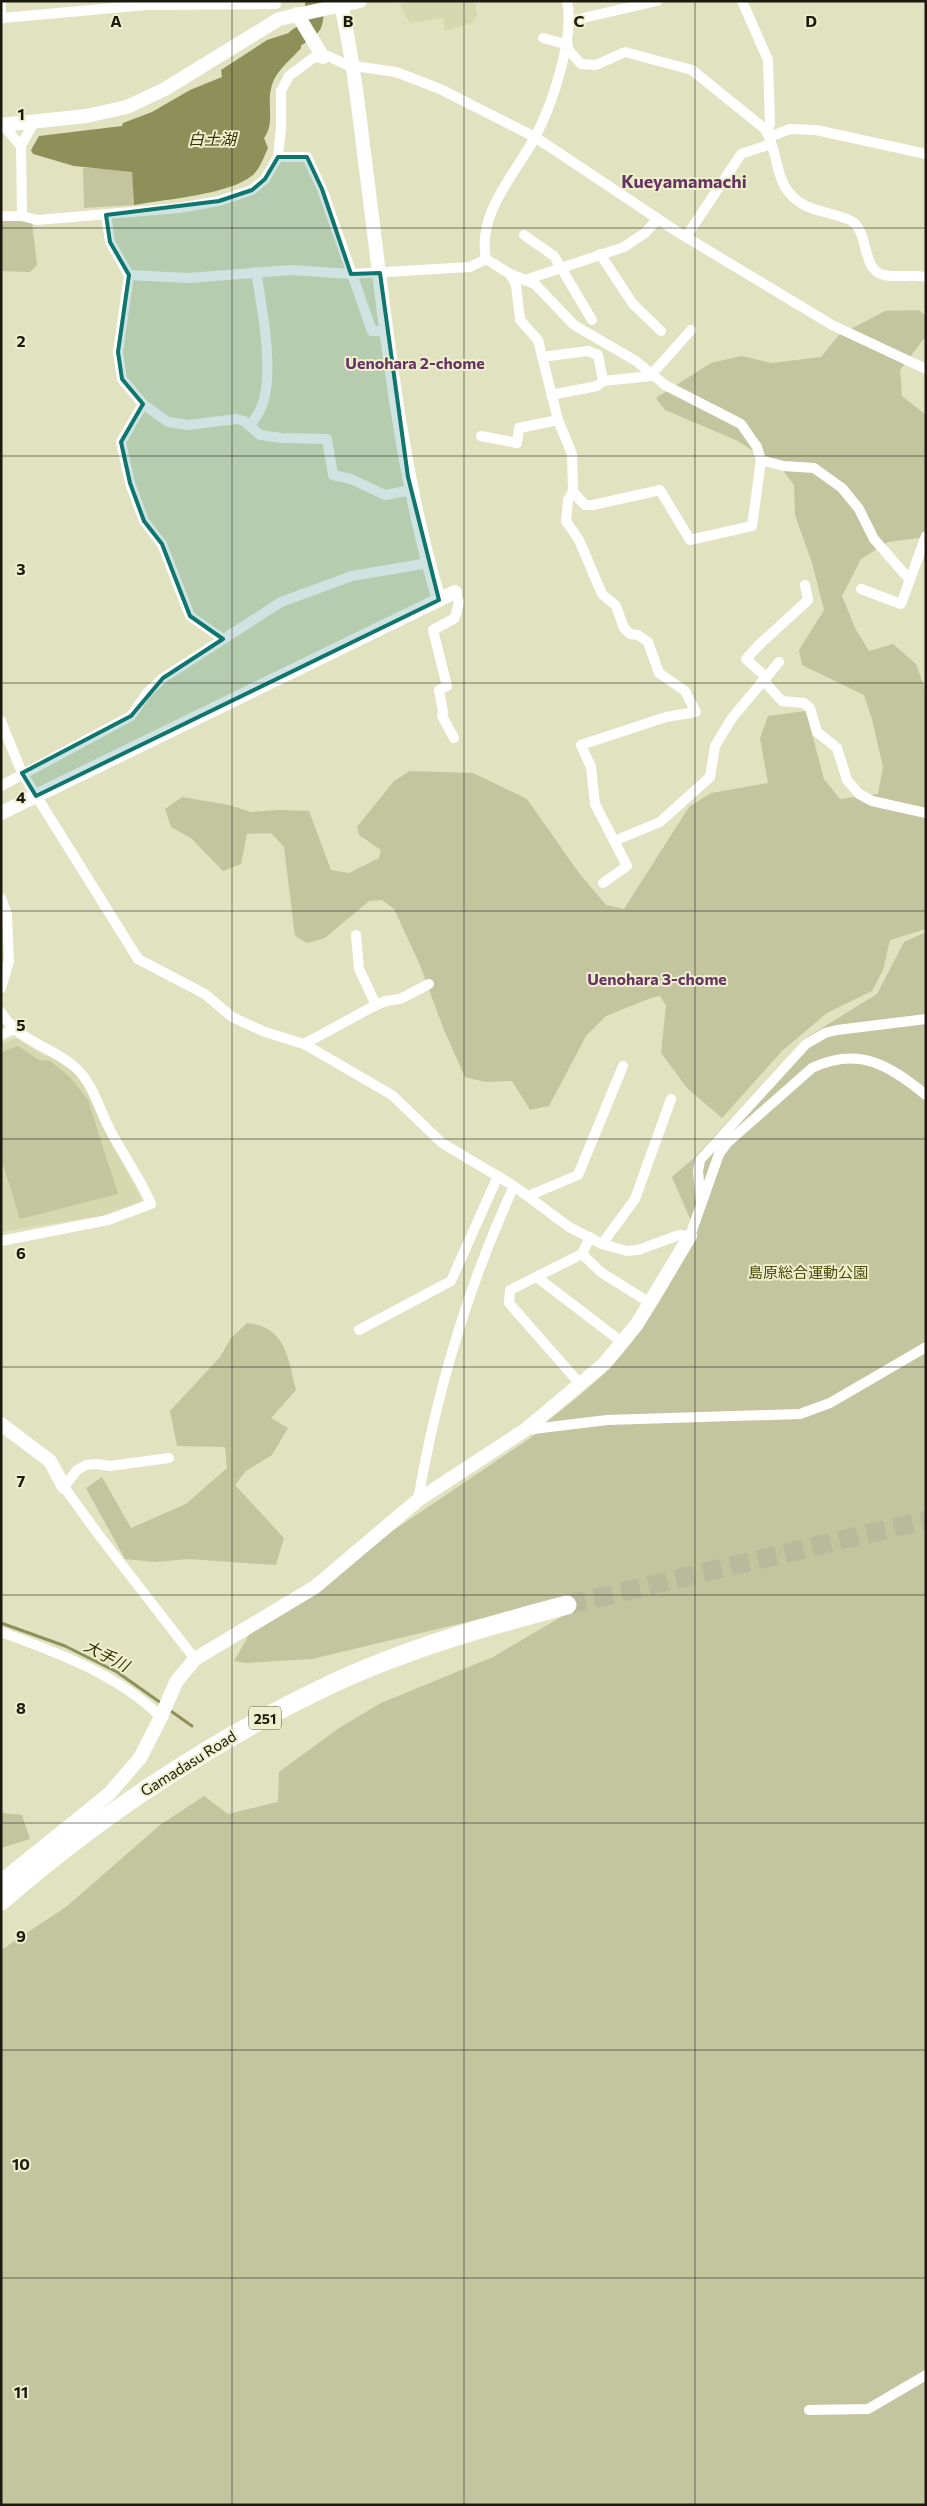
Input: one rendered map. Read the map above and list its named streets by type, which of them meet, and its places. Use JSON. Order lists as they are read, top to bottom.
{
  "streets": {
    "highway": ["251", "Gamadasu Road"]
  },
  "districts": ["Kueyamamachi", "Uenohara 2-chome", "Uenohara 3-chome"],
  "water": ["白土湖", "大手川"],
  "parks": ["島原総合運動公園"],
  "grid": {
    "columns": [
      "A",
      "B",
      "C",
      "D"
    ],
    "rows": [
      "1",
      "2",
      "3",
      "4",
      "5",
      "6",
      "7",
      "8",
      "9",
      "10",
      "11"
    ]
  }
}
